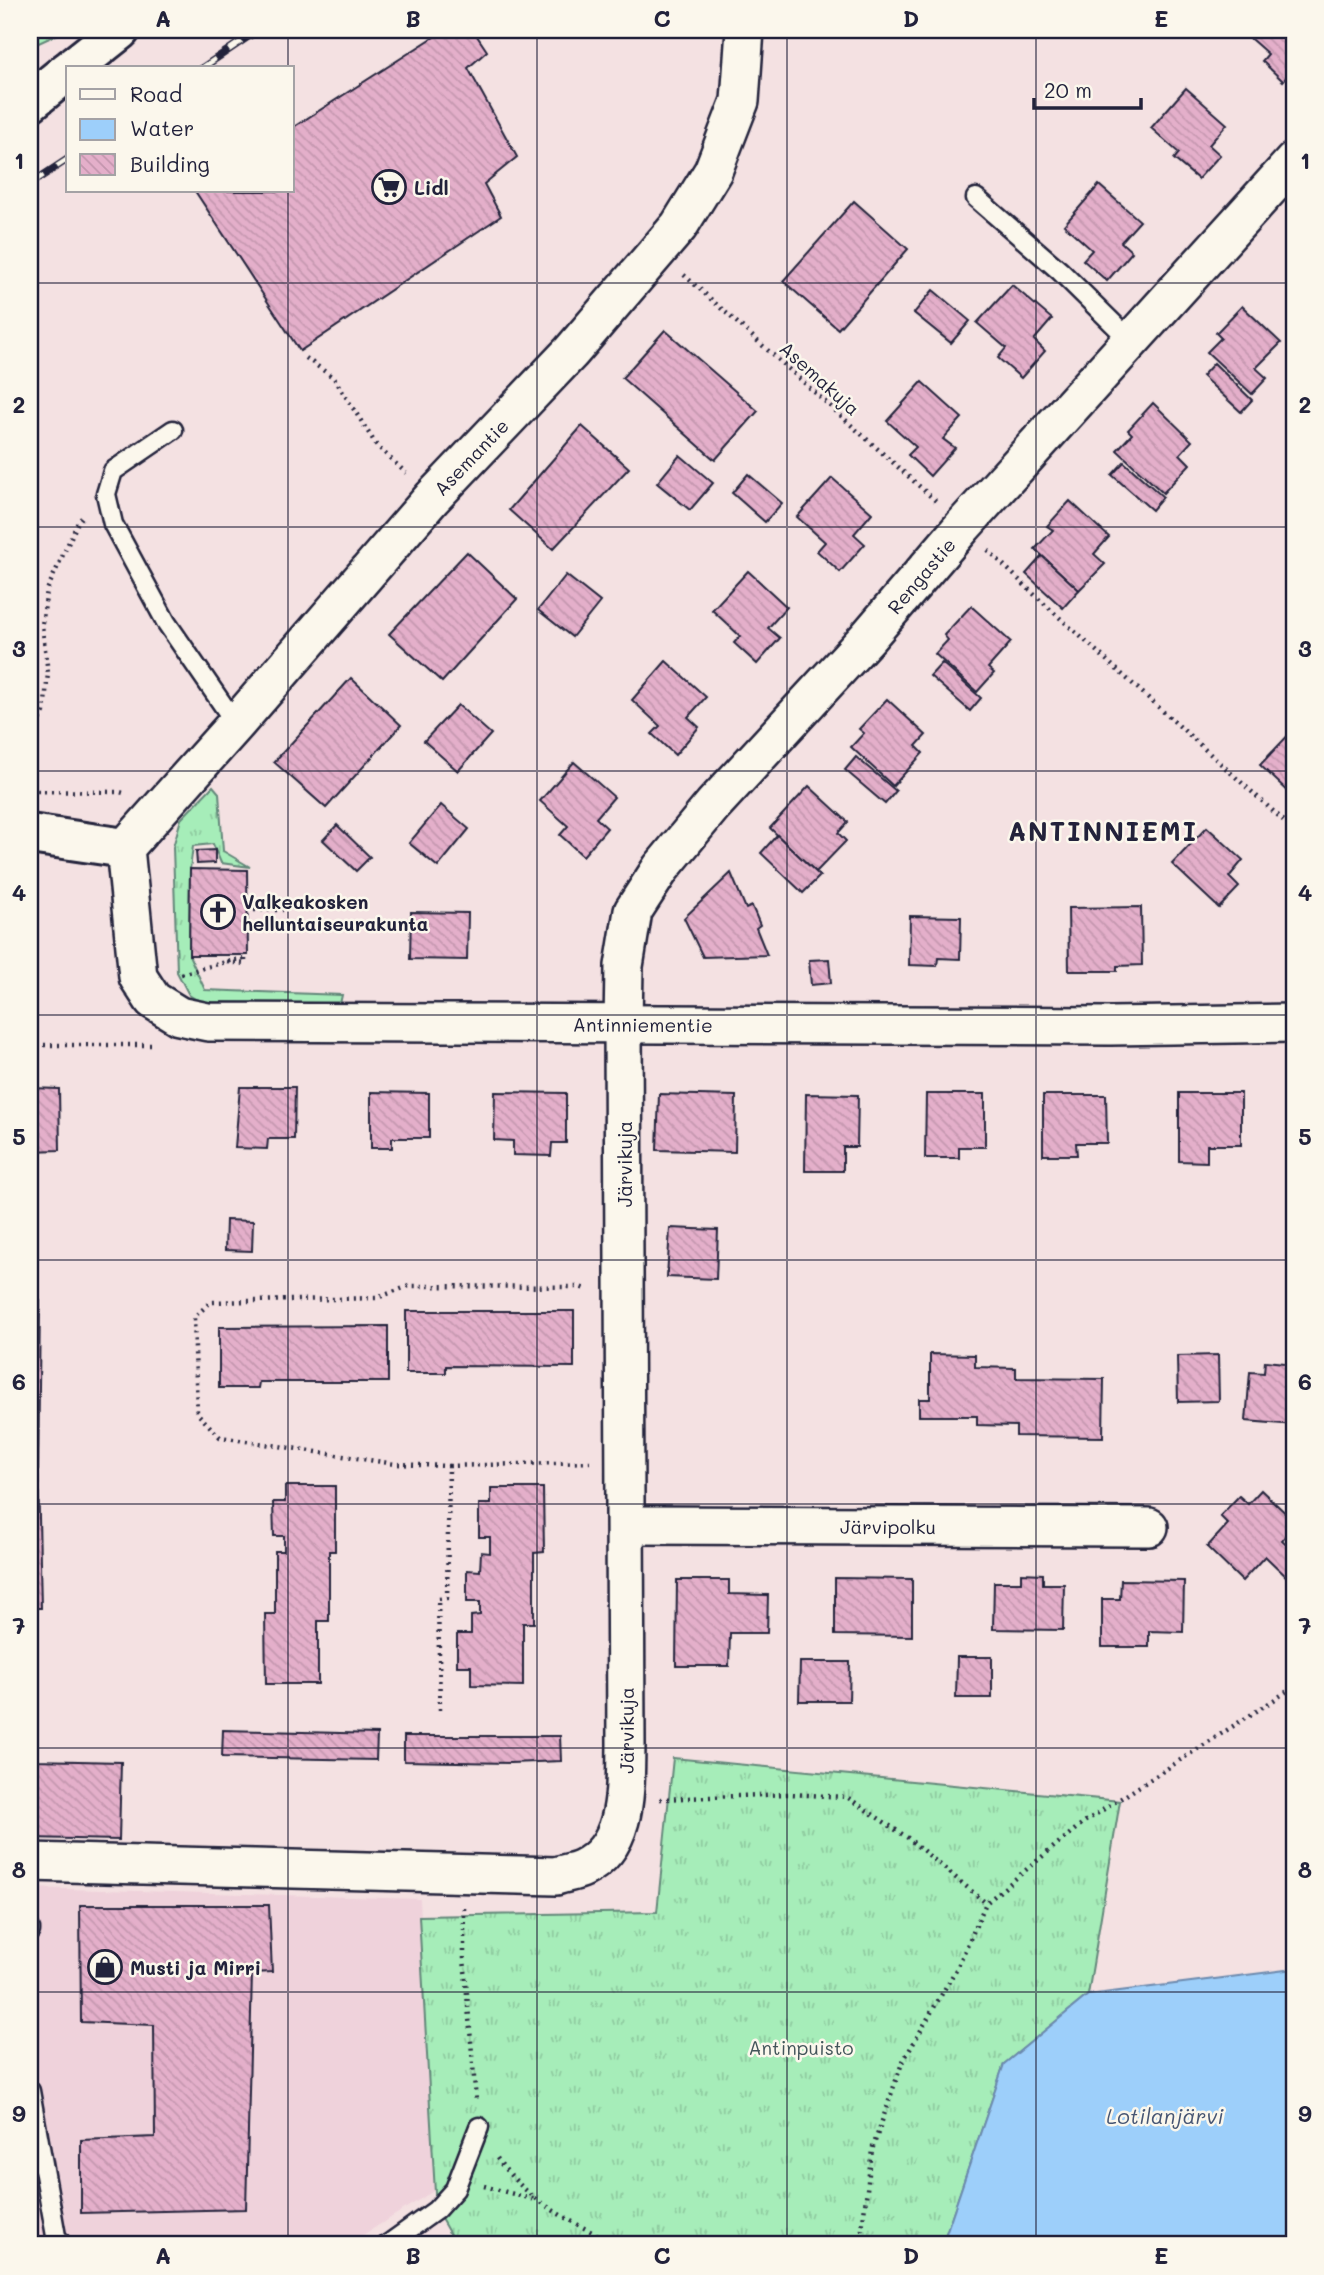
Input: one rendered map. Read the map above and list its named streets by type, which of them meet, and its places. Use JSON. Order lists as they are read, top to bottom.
{
  "streets": {
    "street": [
      "Asemantie",
      "Rengastie",
      "Antinniementie",
      "Järvikuja",
      "Järvipolku"
    ],
    "path": ["Asemakuja"]
  },
  "crossings": [
    ["Asemakuja", "Asemantie"],
    ["Asemakuja", "Rengastie"],
    ["Asemantie", "Antinniementie"],
    ["Rengastie", "Antinniementie"],
    ["Rengastie", "Järvikuja"],
    ["Antinniementie", "Järvikuja"],
    ["Järvikuja", "Järvipolku"]
  ],
  "districts": ["ANTINNIEMI"],
  "water": ["Lotilanjärvi"],
  "parks": ["Antinpuisto"],
  "places": {
    "supermarket": ["Lidl"],
    "church": ["Valkeakosken helluntaiseurakunta"],
    "shop": ["Musti ja Mirri"]
  },
  "legend": ["Road", "Water", "Building"],
  "scale_bar": "20 m",
  "grid": {
    "columns": [
      "A",
      "B",
      "C",
      "D",
      "E"
    ],
    "rows": [
      "1",
      "2",
      "3",
      "4",
      "5",
      "6",
      "7",
      "8",
      "9"
    ]
  }
}
